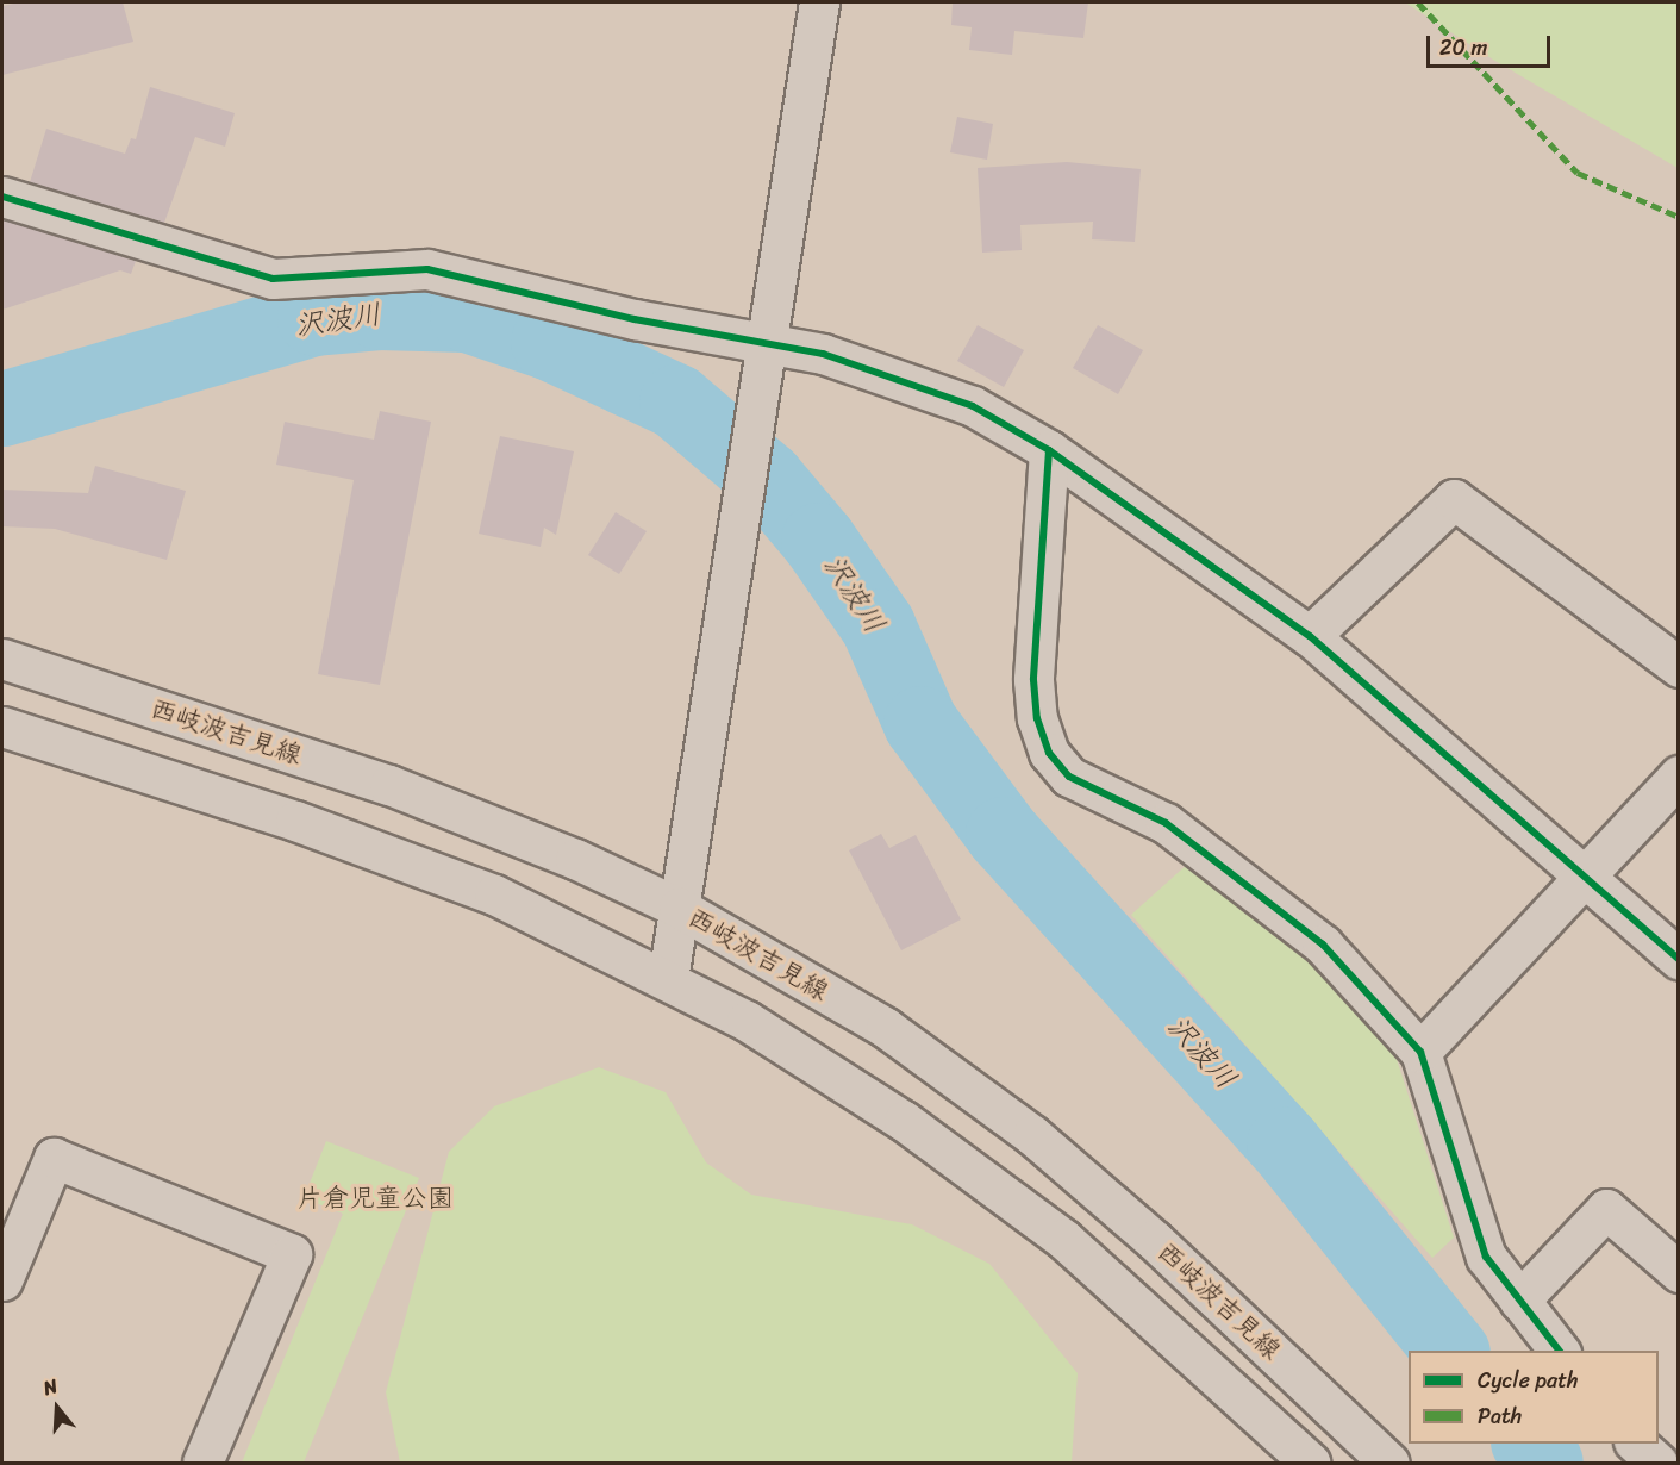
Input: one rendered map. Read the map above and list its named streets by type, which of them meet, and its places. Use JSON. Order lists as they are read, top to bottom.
{
  "streets": {
    "street": ["西岐波吉見線"]
  },
  "water": ["沢波川"],
  "parks": ["片倉児童公園"],
  "legend": ["Cycle path", "Path"],
  "scale_bar": "20 m",
  "north": "top"
}
